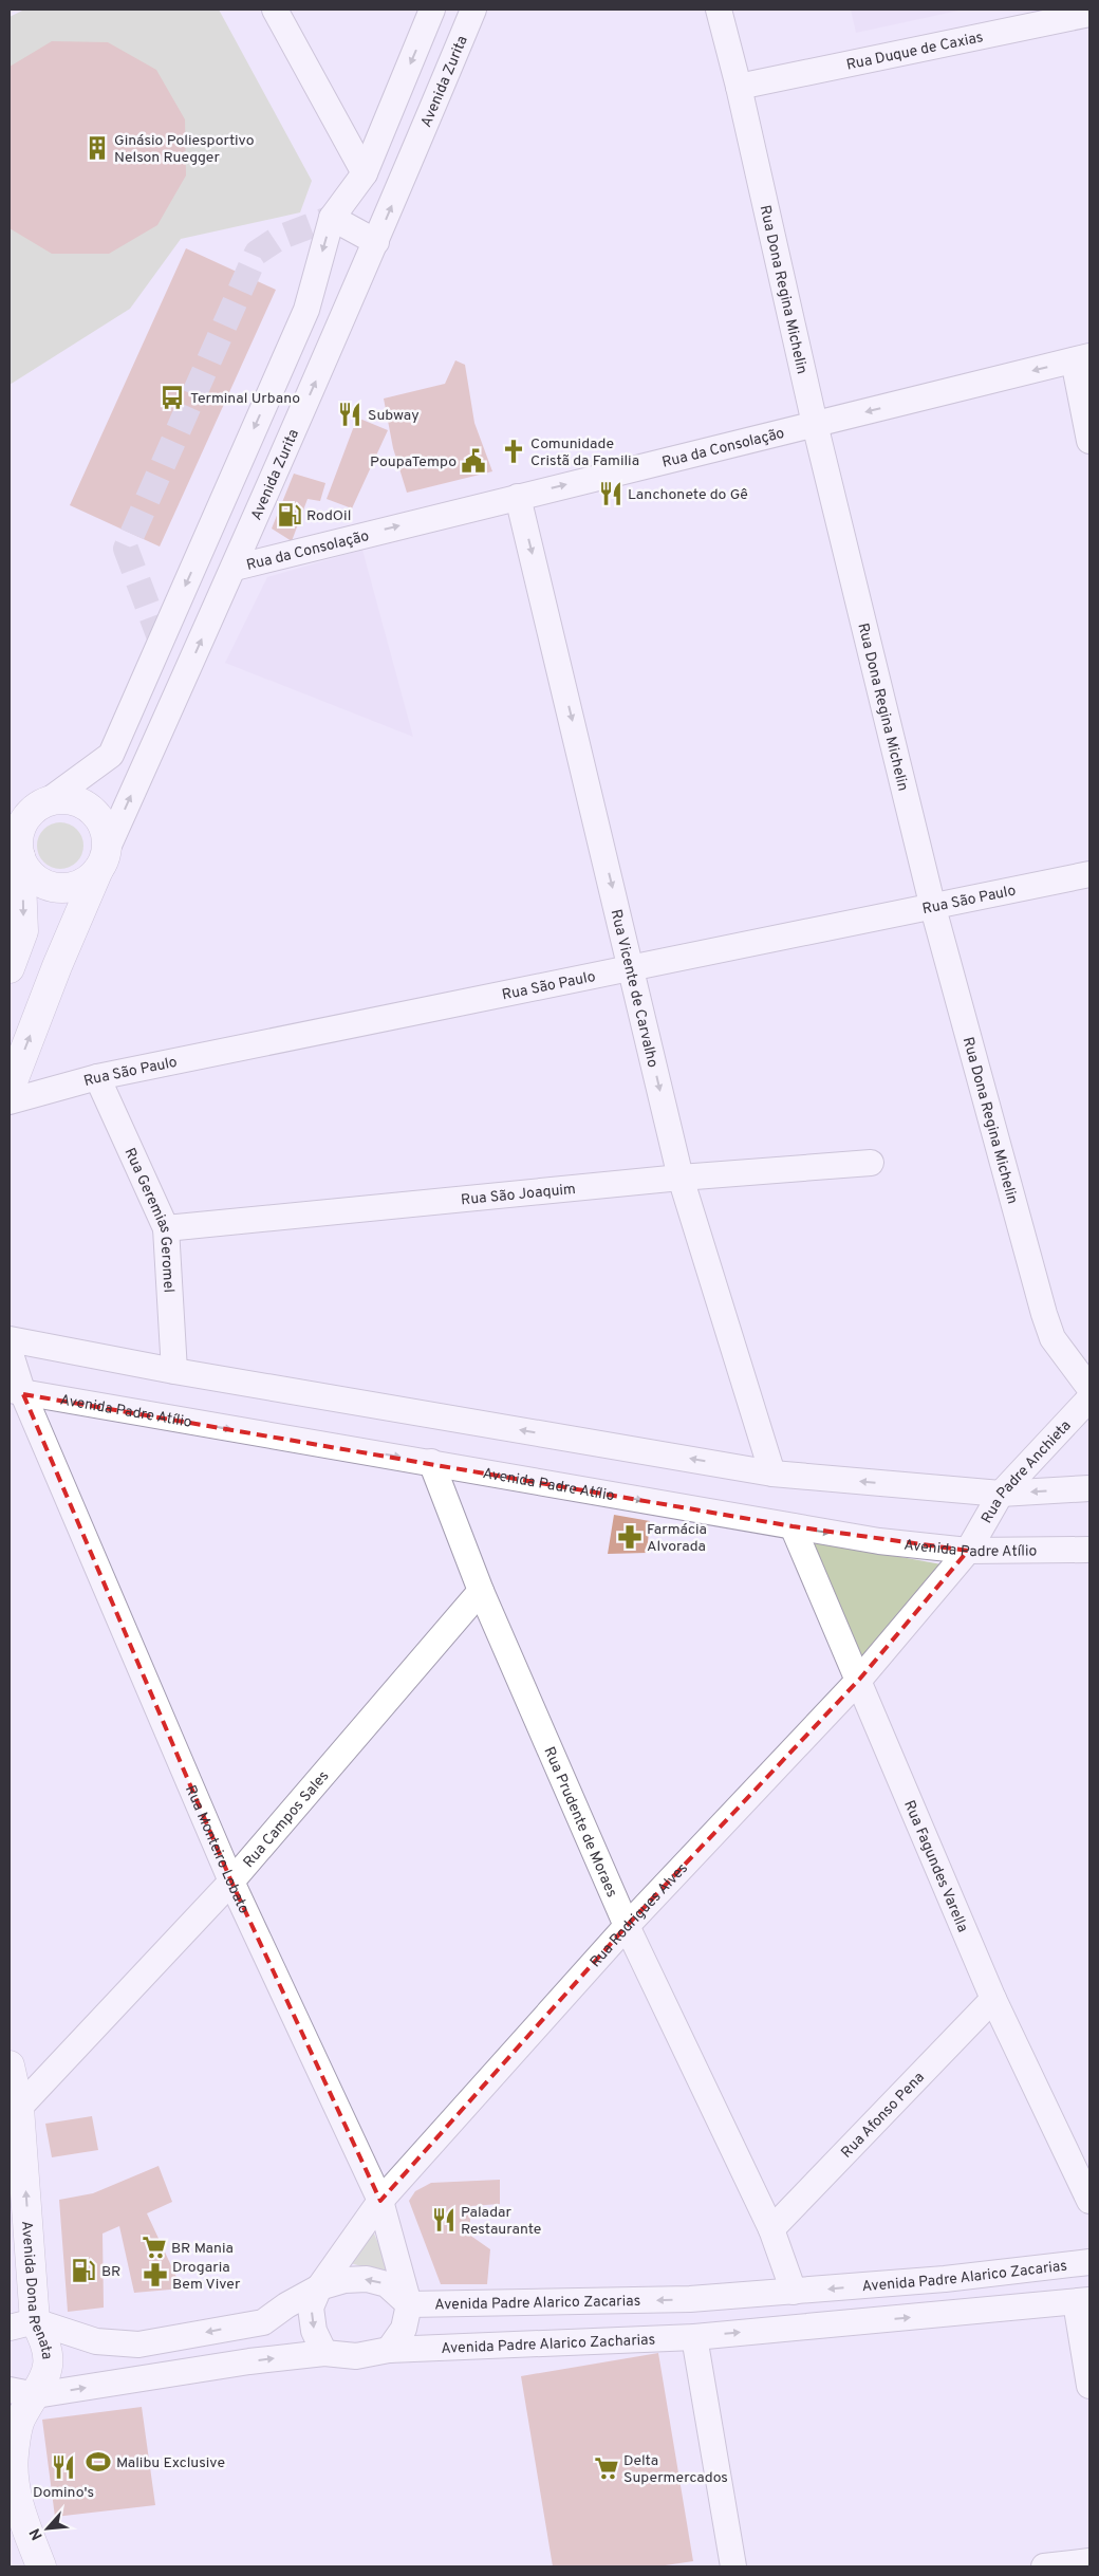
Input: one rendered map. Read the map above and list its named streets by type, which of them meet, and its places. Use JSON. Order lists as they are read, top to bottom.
{
  "streets": {
    "main road": ["Avenida Dona Renata"],
    "street": [
      "Rua Duque de Caxias",
      "Avenida Zurita",
      "Rua Dona Regina Michelin",
      "Rua da Consolação",
      "Rua São Paulo",
      "Rua Vicente de Carvalho",
      "Rua São Joaquim",
      "Rua Geremias Geromel",
      "Avenida Padre Atílio",
      "Rua Padre Anchieta",
      "Rua Campos Sales",
      "Rua Prudente de Moraes",
      "Rua Monteiro Lobato",
      "Rua Fagundes Varella",
      "Rua Rodrigues Alves",
      "Rua Afonso Pena",
      "Avenida Padre Alarico Zacarias",
      "Avenida Padre Alarico Zacharias"
    ]
  },
  "crossings": [
    ["Rua Duque de Caxias", "Rua Dona Regina Michelin"],
    ["Avenida Zurita", "Rua da Consolação"],
    ["Rua Dona Regina Michelin", "Rua da Consolação"],
    ["Rua Dona Regina Michelin", "Rua São Paulo"],
    ["Rua da Consolação", "Rua Vicente de Carvalho"],
    ["Rua São Paulo", "Rua Vicente de Carvalho"],
    ["Rua São Paulo", "Rua Geremias Geromel"],
    ["Rua Vicente de Carvalho", "Rua São Joaquim"],
    ["Rua São Joaquim", "Rua Geremias Geromel"],
    ["Avenida Padre Atílio", "Rua Padre Anchieta"],
    ["Avenida Padre Atílio", "Rua Prudente de Moraes"],
    ["Avenida Padre Atílio", "Rua Monteiro Lobato"],
    ["Avenida Padre Atílio", "Rua Fagundes Varella"],
    ["Avenida Padre Atílio", "Rua Rodrigues Alves"],
    ["Rua Padre Anchieta", "Rua Rodrigues Alves"],
    ["Rua Campos Sales", "Rua Prudente de Moraes"],
    ["Rua Campos Sales", "Rua Monteiro Lobato"],
    ["Rua Campos Sales", "Avenida Dona Renata"],
    ["Rua Prudente de Moraes", "Rua Rodrigues Alves"],
    ["Rua Prudente de Moraes", "Rua Afonso Pena"],
    ["Rua Prudente de Moraes", "Avenida Padre Alarico Zacarias"],
    ["Rua Monteiro Lobato", "Rua Rodrigues Alves"],
    ["Rua Monteiro Lobato", "Avenida Padre Alarico Zacarias"],
    ["Rua Monteiro Lobato", "Avenida Padre Alarico Zacharias"],
    ["Rua Fagundes Varella", "Rua Rodrigues Alves"],
    ["Rua Fagundes Varella", "Rua Afonso Pena"],
    ["Rua Rodrigues Alves", "Avenida Padre Alarico Zacarias"],
    ["Rua Rodrigues Alves", "Avenida Padre Alarico Zacharias"],
    ["Avenida Padre Alarico Zacarias", "Avenida Padre Alarico Zacharias"],
    ["Avenida Dona Renata", "Avenida Padre Alarico Zacharias"]
  ],
  "one_way": ["Rua Vicente de Carvalho", "Avenida Padre Alarico Zacarias", "Avenida Dona Renata"],
  "places": {
    "building": ["Ginásio Poliesportivo Nelson Ruegger"],
    "bus stop": ["Terminal Urbano"],
    "restaurant": [
      "Subway",
      "Lanchonete do Gê",
      "Paladar Restaurante",
      "Domino's"
    ],
    "church": ["Comunidade Cristã da Familia"],
    "public building": ["PoupaTempo"],
    "fuel station": ["RodOil", "BR"],
    "pharmacy": ["Farmácia Alvorada", "Drogaria Bem Viver"],
    "supermarket": ["BR Mania", "Delta Supermercados"],
    "sports": ["Malibu Exclusive"]
  },
  "north": "bottom left"
}
